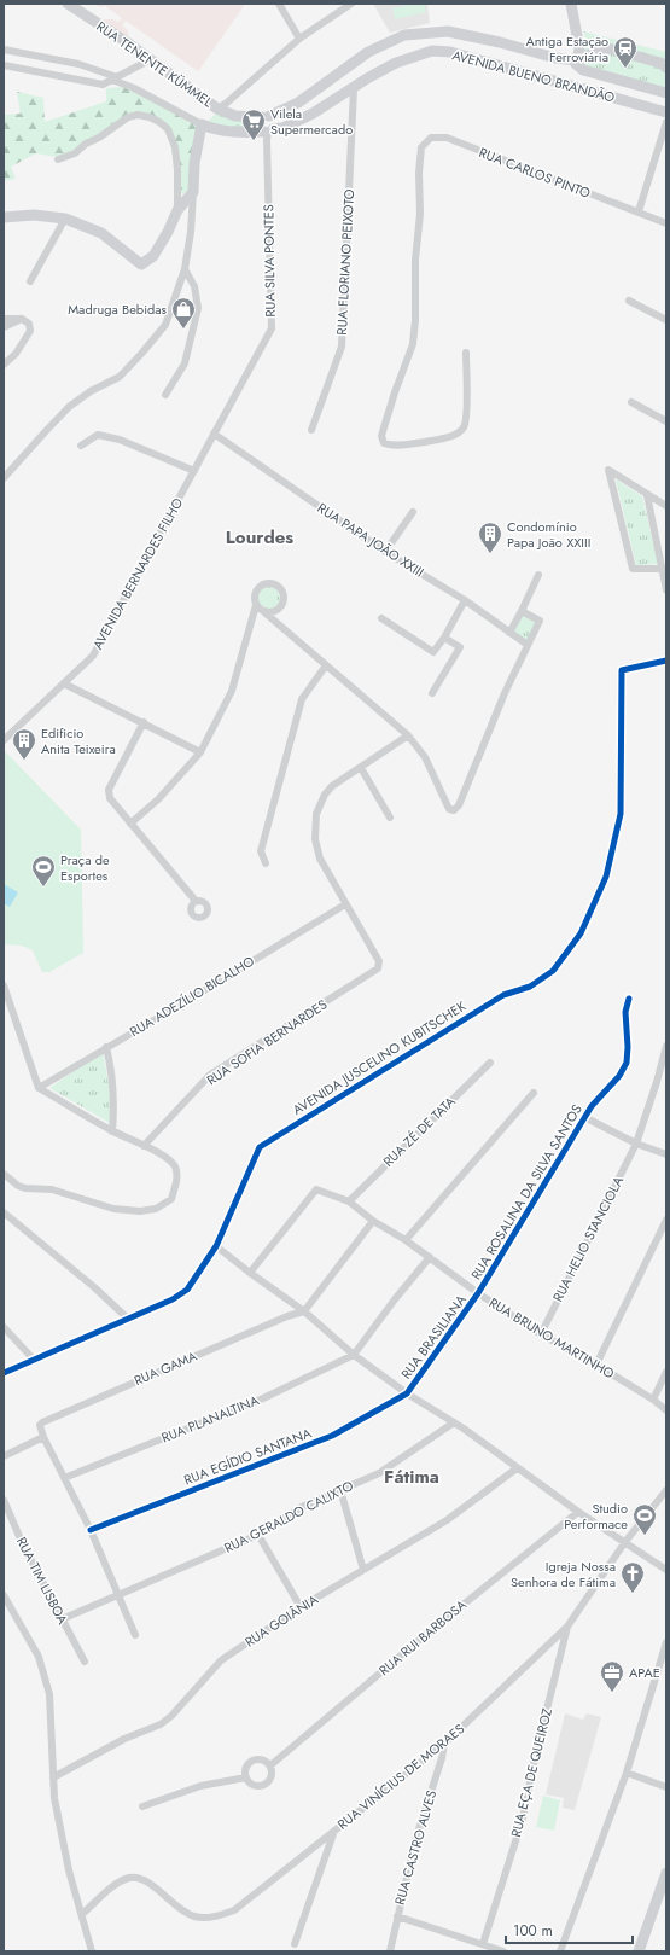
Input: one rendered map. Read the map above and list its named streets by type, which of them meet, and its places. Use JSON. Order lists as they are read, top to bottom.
{
  "streets": {
    "street": [
      "RUA TENENTE KÜMMEL",
      "AVENIDA BUENO BRANDÃO",
      "RUA CARLOS PINTO",
      "RUA SILVA PONTES",
      "RUA FLORIANO PEIXOTO",
      "RUA PAPA JOÃO XXIII",
      "AVENIDA BERNARDES FILHO",
      "RUA ADEZÍLIO BICALHO",
      "RUA SOFIA BERNARDES",
      "AVENIDA JUSCELINO KUBITSCHEK",
      "RUA ZÉ DE TATA",
      "RUA ROSALINA DA SILVA SANTOS",
      "RUA HELIO STANCIOLA",
      "RUA BRASILIANA",
      "RUA BRUNO MARTINHO",
      "RUA GAMA",
      "RUA PLANALTINA",
      "RUA EGÍDIO SANTANA",
      "RUA GERALDO CALIXTO",
      "RUA TIM LISBOA",
      "RUA GOIÂNIA",
      "RUA RUI BARBOSA",
      "RUA EÇA DE QUEIROZ",
      "RUA VINÍCIUS DE MORAES",
      "RUA CASTRO ALVES"
    ]
  },
  "crossings": [
    ["AVENIDA BUENO BRANDÃO", "RUA SILVA PONTES"],
    ["AVENIDA BUENO BRANDÃO", "RUA FLORIANO PEIXOTO"],
    ["RUA SILVA PONTES", "RUA PAPA JOÃO XXIII"],
    ["RUA SILVA PONTES", "AVENIDA BERNARDES FILHO"],
    ["RUA PAPA JOÃO XXIII", "AVENIDA BERNARDES FILHO"],
    ["RUA ADEZÍLIO BICALHO", "RUA SOFIA BERNARDES"],
    ["RUA ZÉ DE TATA", "RUA BRUNO MARTINHO"],
    ["RUA ROSALINA DA SILVA SANTOS", "RUA BRASILIANA"],
    ["RUA ROSALINA DA SILVA SANTOS", "RUA BRUNO MARTINHO"],
    ["RUA HELIO STANCIOLA", "RUA BRUNO MARTINHO"],
    ["RUA BRASILIANA", "RUA BRUNO MARTINHO"],
    ["RUA BRASILIANA", "RUA EGÍDIO SANTANA"],
    ["RUA GERALDO CALIXTO", "RUA TIM LISBOA"],
    ["RUA EÇA DE QUEIROZ", "RUA VINÍCIUS DE MORAES"],
    ["RUA VINÍCIUS DE MORAES", "RUA CASTRO ALVES"]
  ],
  "districts": ["Lourdes", "Fátima"],
  "places": {
    "station": ["Antiga Estação Ferroviária"],
    "supermarket": ["Vilela Supermercado"],
    "shop": ["Madruga Bebidas"],
    "building": ["Condomínio Papa João XXIII", "Edificio Anita Teixeira"],
    "sports": ["Praça de Esportes", "Studio Performace"],
    "church": ["Igreja Nossa Senhora de Fátima"],
    "office": ["APAE"]
  },
  "scale_bar": "100 m"
}
